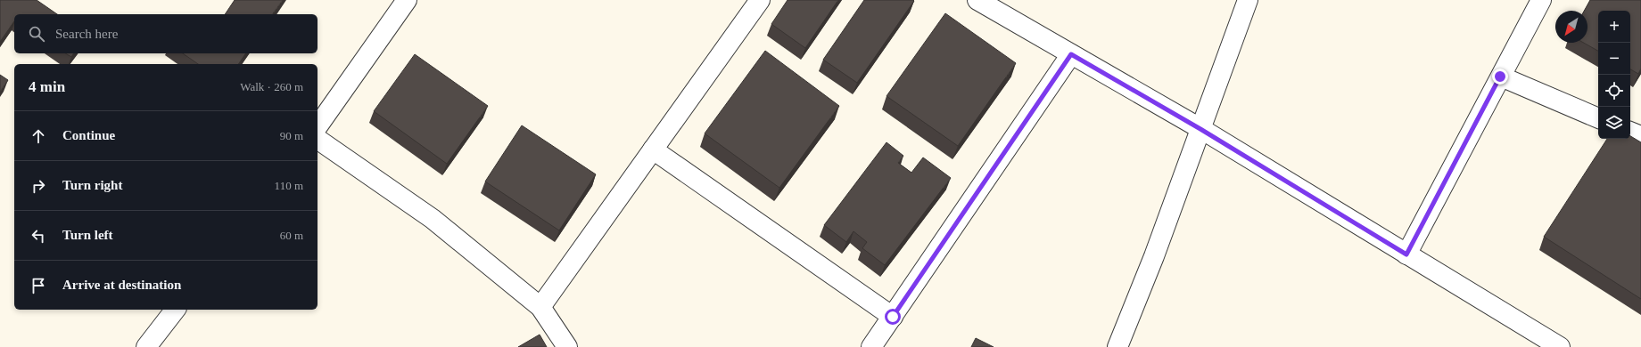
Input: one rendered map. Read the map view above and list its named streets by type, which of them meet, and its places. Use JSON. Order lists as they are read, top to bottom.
{
  "north": "bottom left",
  "page": {
    "map_buttons": ["+", "−"],
    "search": "Search here",
    "heading": ["4 min", "Walk · 260 m"],
    "list": [
      ["Continue", "90 m"],
      ["Turn right", "110 m"],
      ["Turn left", "60 m"],
      "Arrive at destination"
    ]
  }
}
